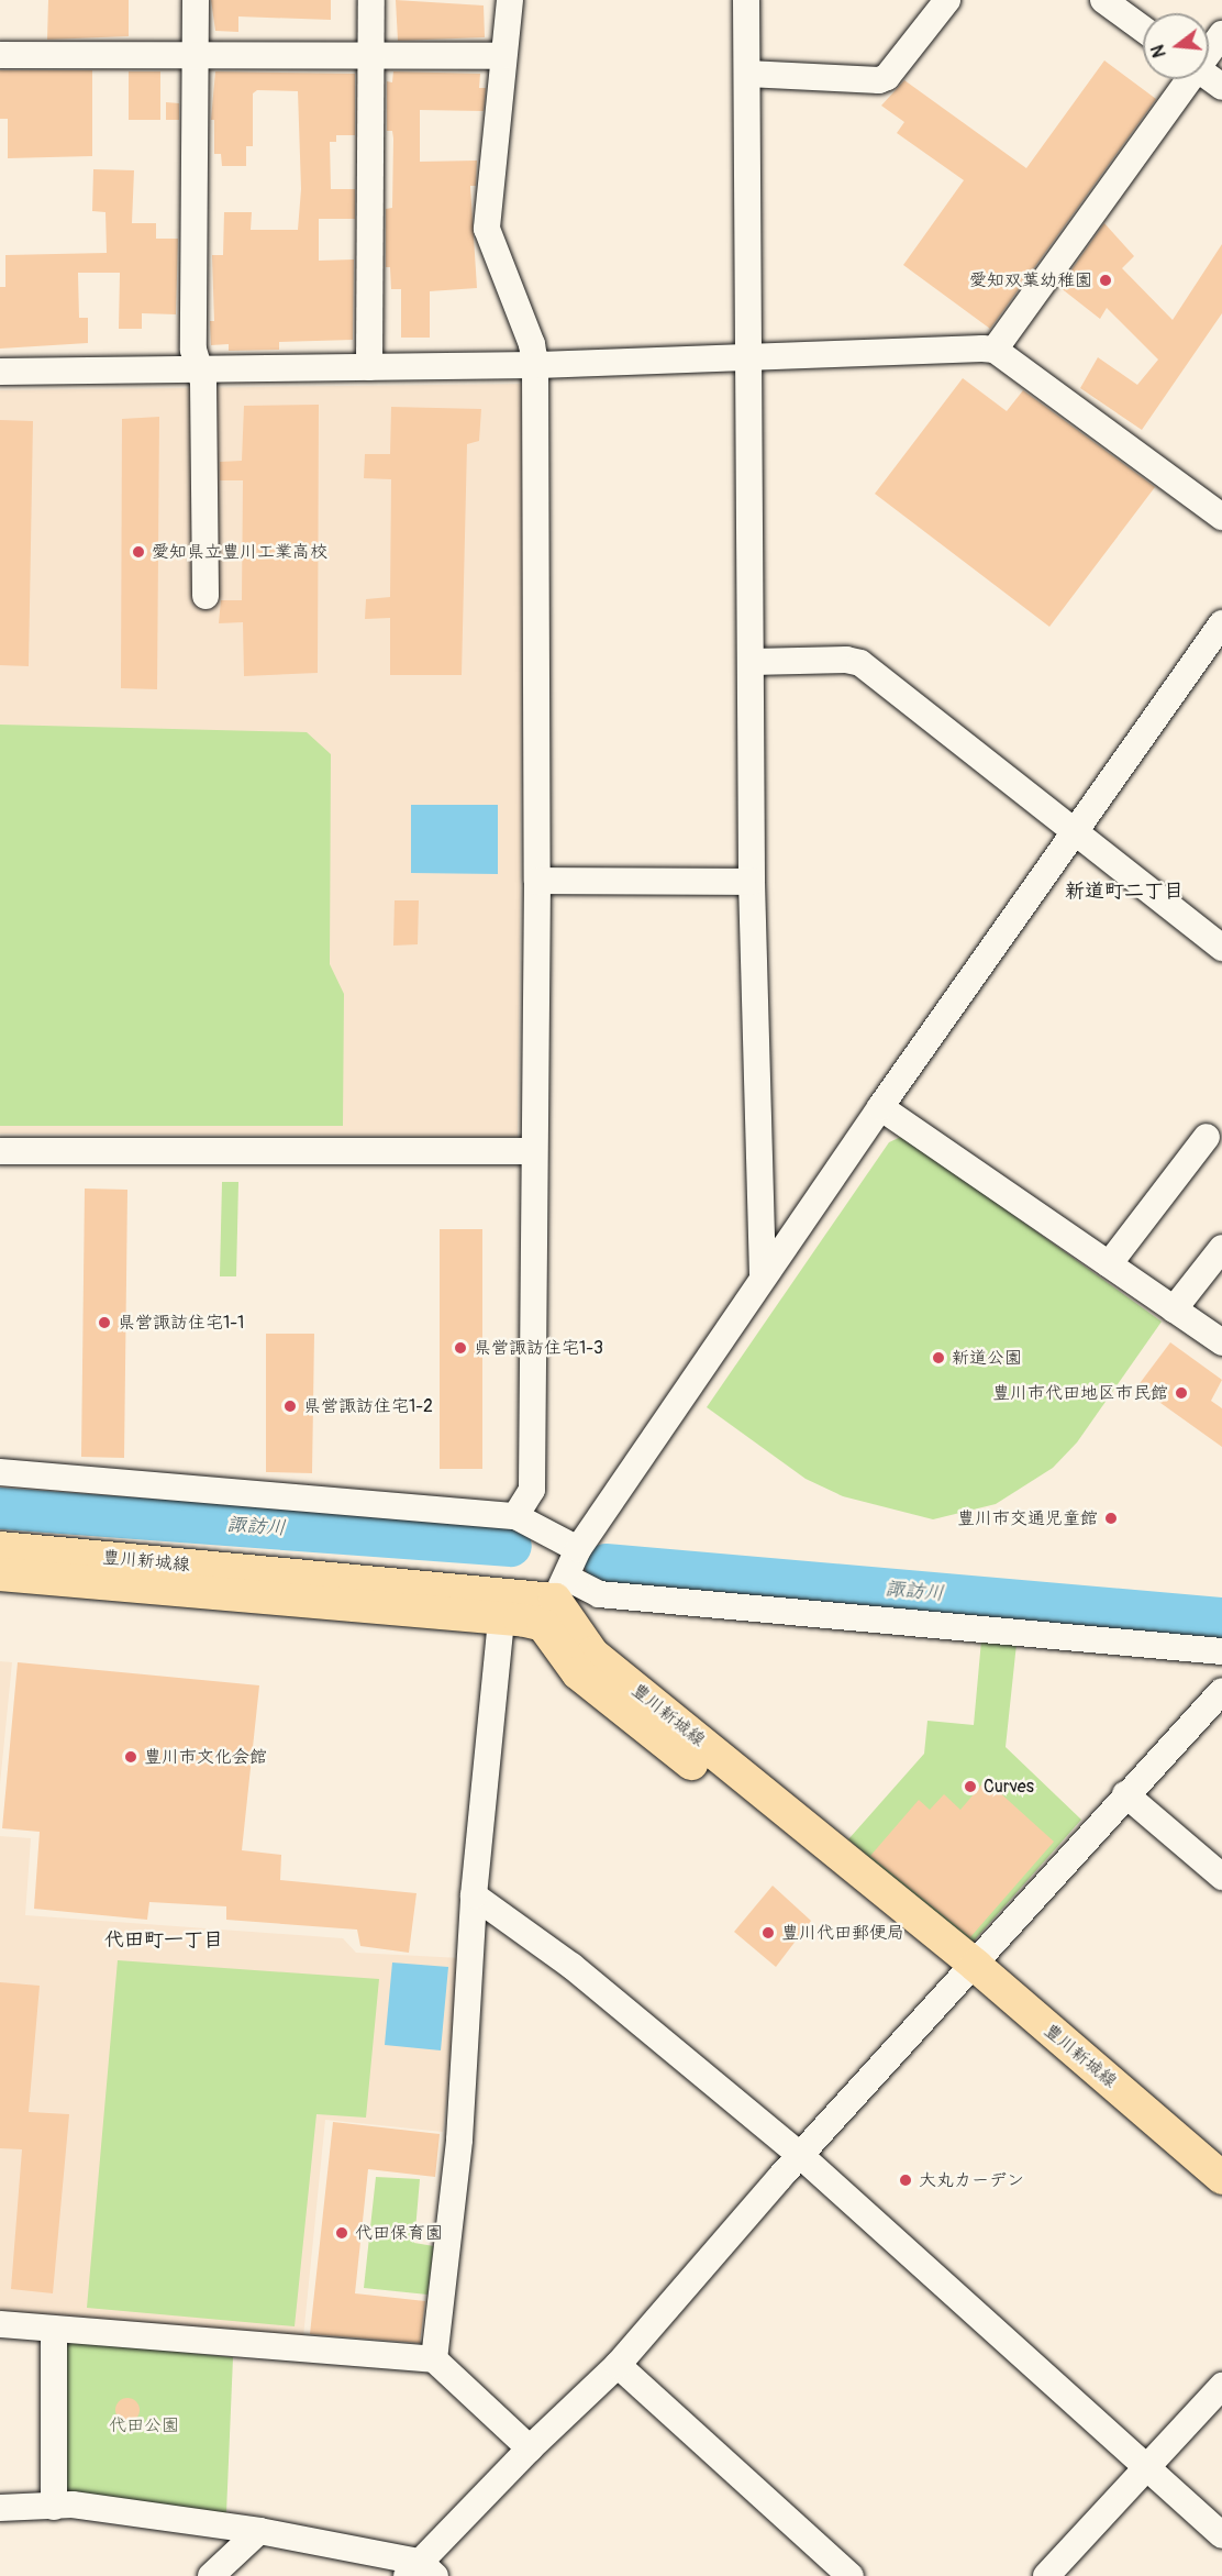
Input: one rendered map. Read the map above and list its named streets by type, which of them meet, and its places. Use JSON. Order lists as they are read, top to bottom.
{
  "streets": {
    "main road": ["豊川新城線"]
  },
  "districts": ["新道町二丁目", "代田町一丁目"],
  "water": ["諏訪川"],
  "parks": ["代田公園"],
  "places": [
    "愛知双葉幼稚園",
    "愛知県立豊川工業高校",
    "県営諏訪住宅1-1",
    "県営諏訪住宅1-3",
    "新道公園",
    "豊川市代田地区市民館",
    "県営諏訪住宅1-2",
    "豊川市交通児童館",
    "豊川市文化会館",
    "Curves",
    "豊川代田郵便局",
    "大丸カーデン",
    "代田保育園"
  ],
  "north": "left"
}
